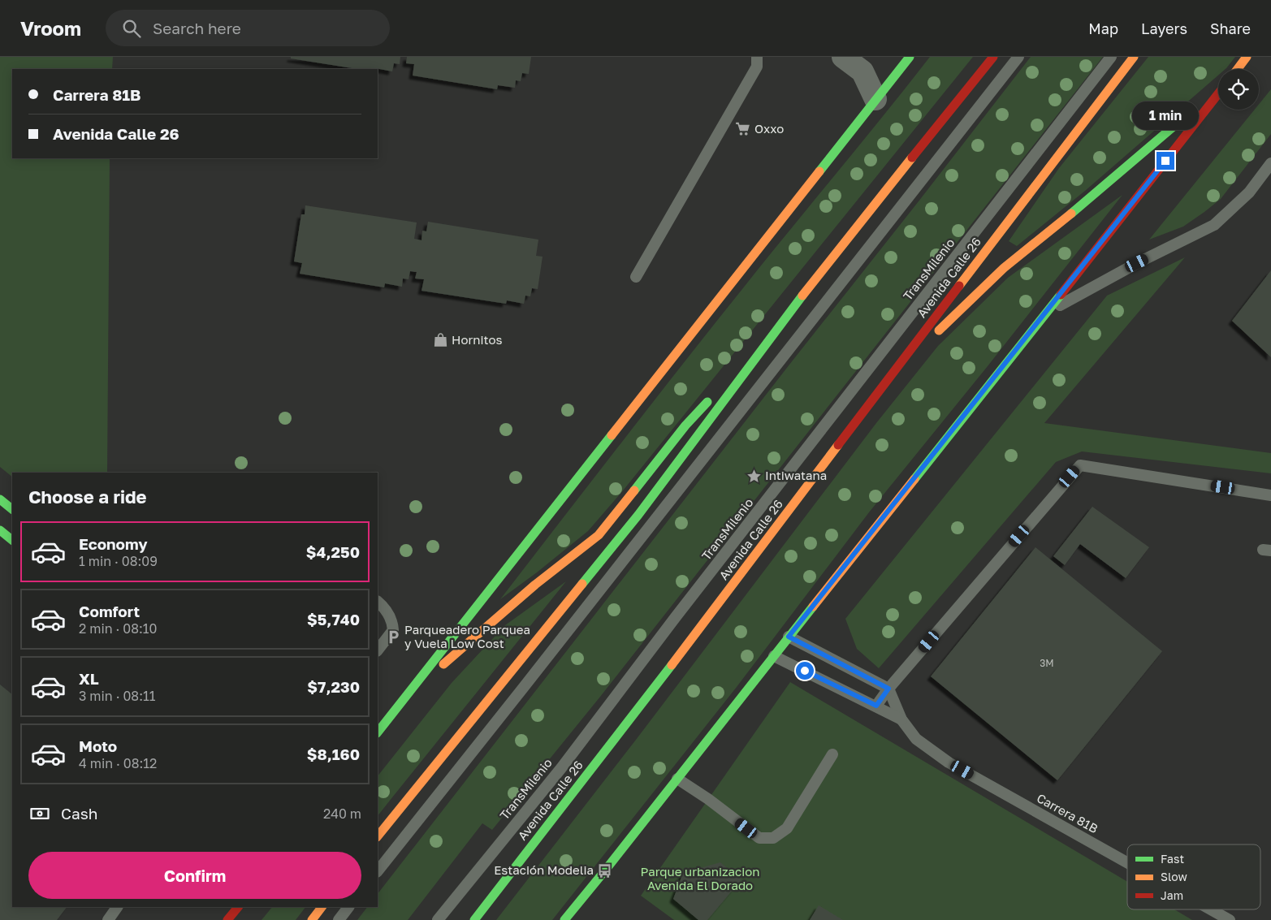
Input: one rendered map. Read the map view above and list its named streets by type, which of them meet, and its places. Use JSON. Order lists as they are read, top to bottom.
{
  "streets": {
    "main road": ["Avenida Calle 26"],
    "lane": ["TransMilenio", "Carrera 81B"]
  },
  "parks": ["Parque urbanizacion Avenida El Dorado"],
  "places": {
    "supermarket": ["Oxxo"],
    "shop": ["Hornitos"],
    "place": ["Intiwatana"],
    "parking": ["Parqueadero Parquea y Vuela Low Cost"],
    "bus stop": ["Estación Modelia"]
  },
  "house_numbers": ["3M"],
  "legend": ["Fast", "Slow", "Jam"],
  "page": {
    "header": "Vroom",
    "search": "Search here",
    "nav": ["Map", "Layers", "Share"],
    "banner": ["Carrera 81B", "Avenida Calle 26"],
    "bubble": "1 min",
    "heading": "Choose a ride",
    "list": [
      {
        "name": "Economy",
        "note": "1 min · 08:09",
        "value": "$4,250"
      },
      {
        "name": "Comfort",
        "note": "2 min · 08:10",
        "value": "$5,740"
      },
      {
        "name": "XL",
        "note": "3 min · 08:11",
        "value": "$7,230"
      },
      {
        "name": "Moto",
        "note": "4 min · 08:12",
        "value": "$8,160"
      }
    ],
    "pay": ["Cash", "240 m"],
    "buttons": "Confirm"
  }
}
